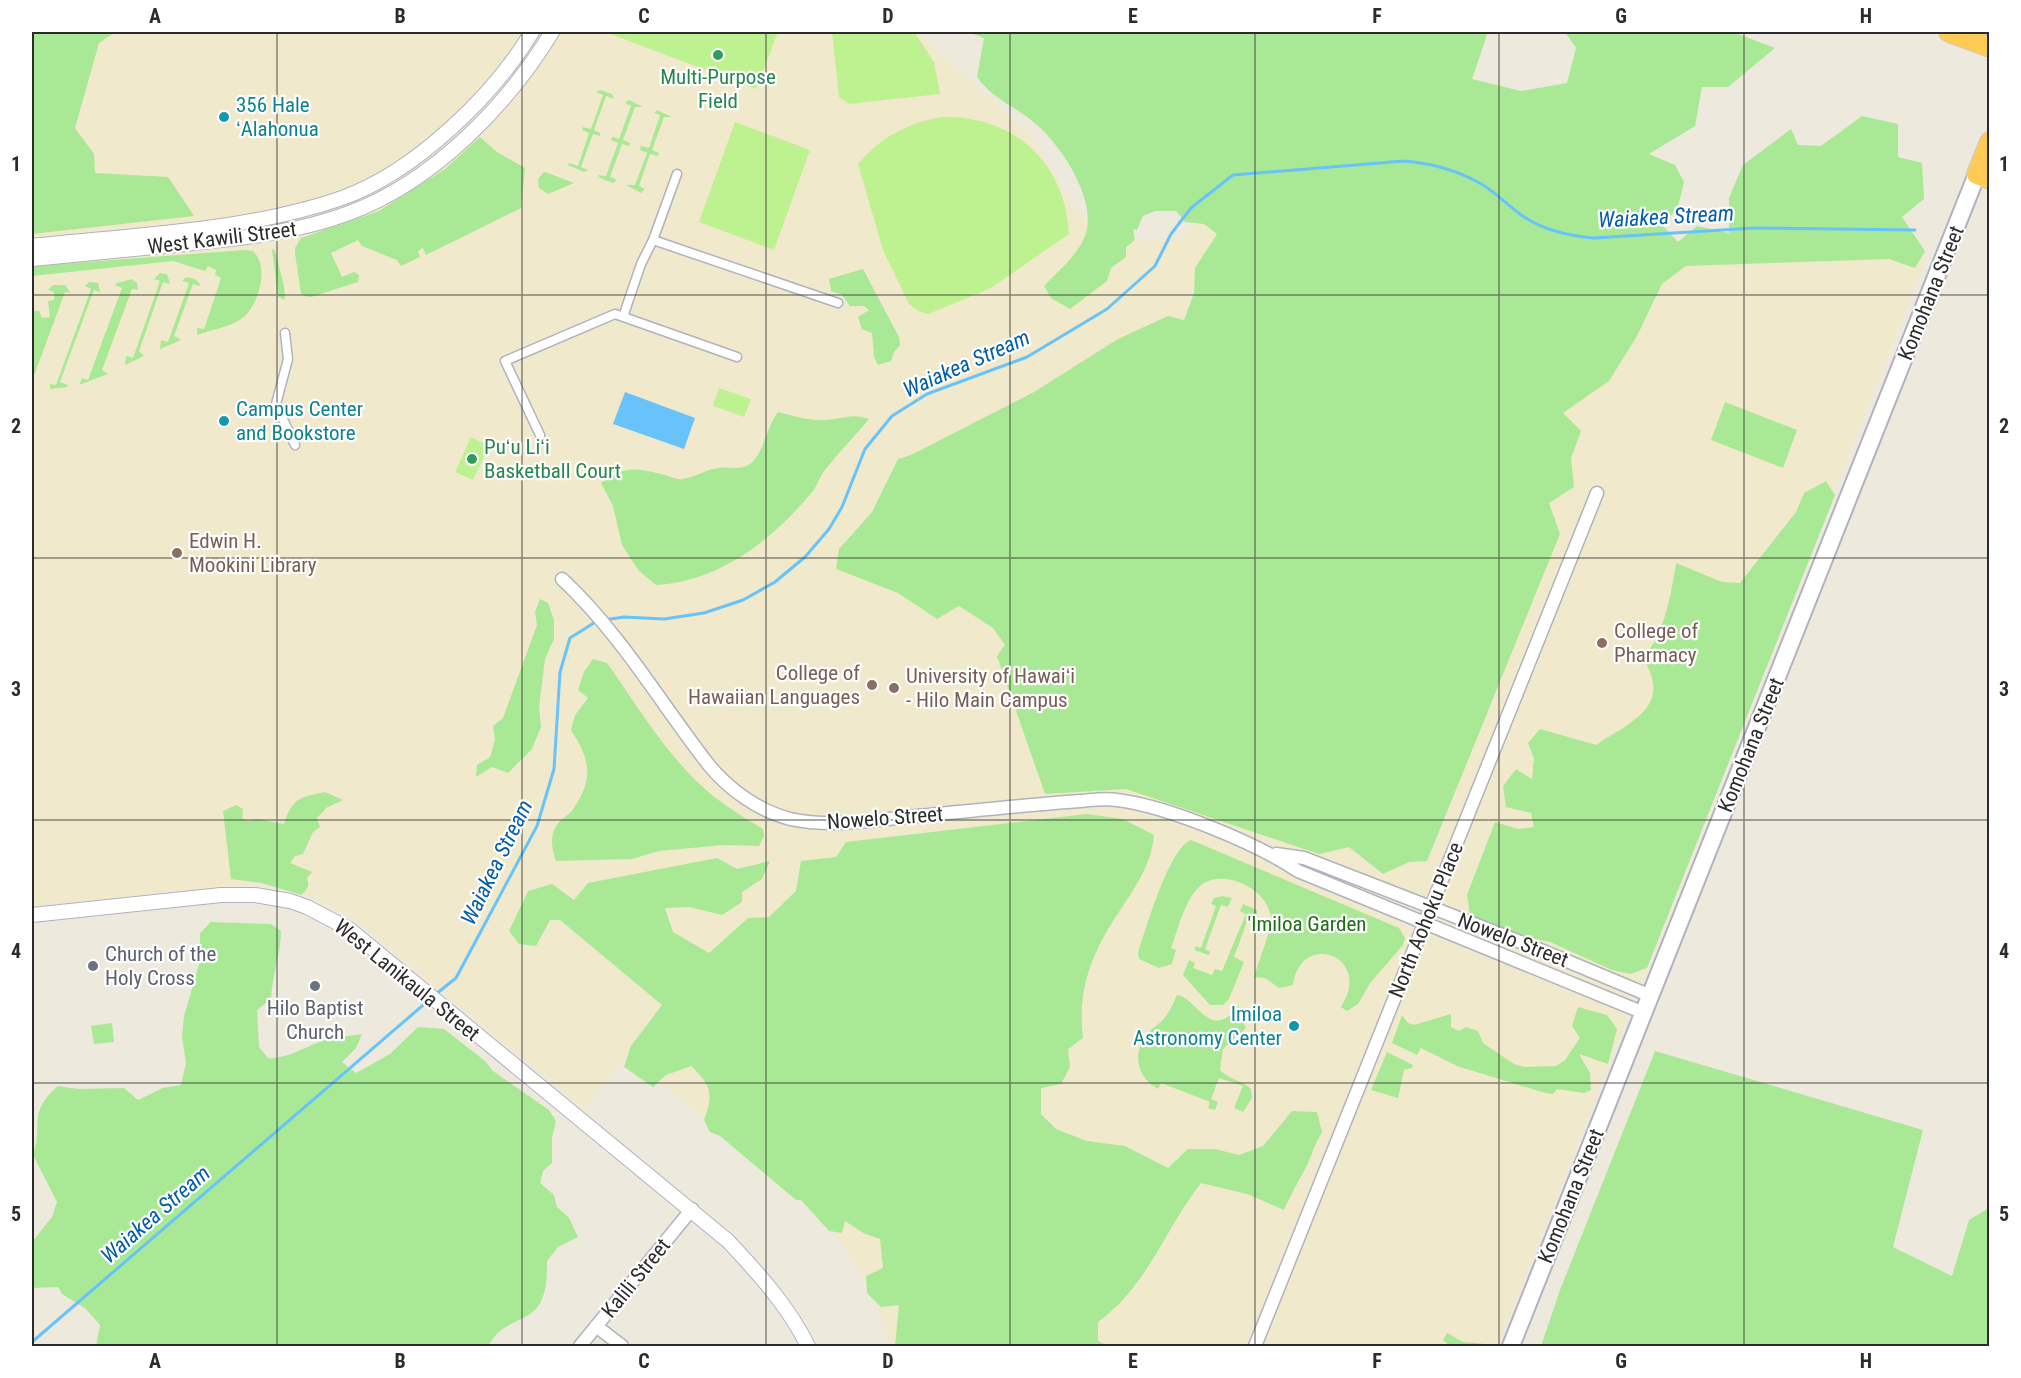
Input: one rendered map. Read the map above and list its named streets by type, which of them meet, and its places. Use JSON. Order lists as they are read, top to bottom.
{
  "streets": {
    "highway": ["Komohana Street"],
    "street": [
      "West Kawili Street",
      "Nowelo Street",
      "North Aohoku Place",
      "West Lanikaula Street",
      "Kalili Street"
    ]
  },
  "crossings": [
    ["Komohana Street", "Nowelo Street"],
    ["Nowelo Street", "North Aohoku Place"],
    ["West Lanikaula Street", "Kalili Street"]
  ],
  "water": ["Waiakea Stream"],
  "parks": ["'Imiloa Garden"],
  "places": [
    "Multi-Purpose Field",
    "356 Hale ʻAlahonua",
    "Campus Center and Bookstore",
    "Puʻu Liʻi Basketball Court",
    "Edwin H. Mookini Library",
    "College of Pharmacy",
    "College of Hawaiian Languages",
    "University of Hawaiʻi - Hilo Main Campus",
    "Church of the Holy Cross",
    "Hilo Baptist Church",
    "Imiloa Astronomy Center"
  ],
  "grid": {
    "columns": [
      "A",
      "B",
      "C",
      "D",
      "E",
      "F",
      "G",
      "H"
    ],
    "rows": [
      "1",
      "2",
      "3",
      "4",
      "5"
    ]
  }
}
